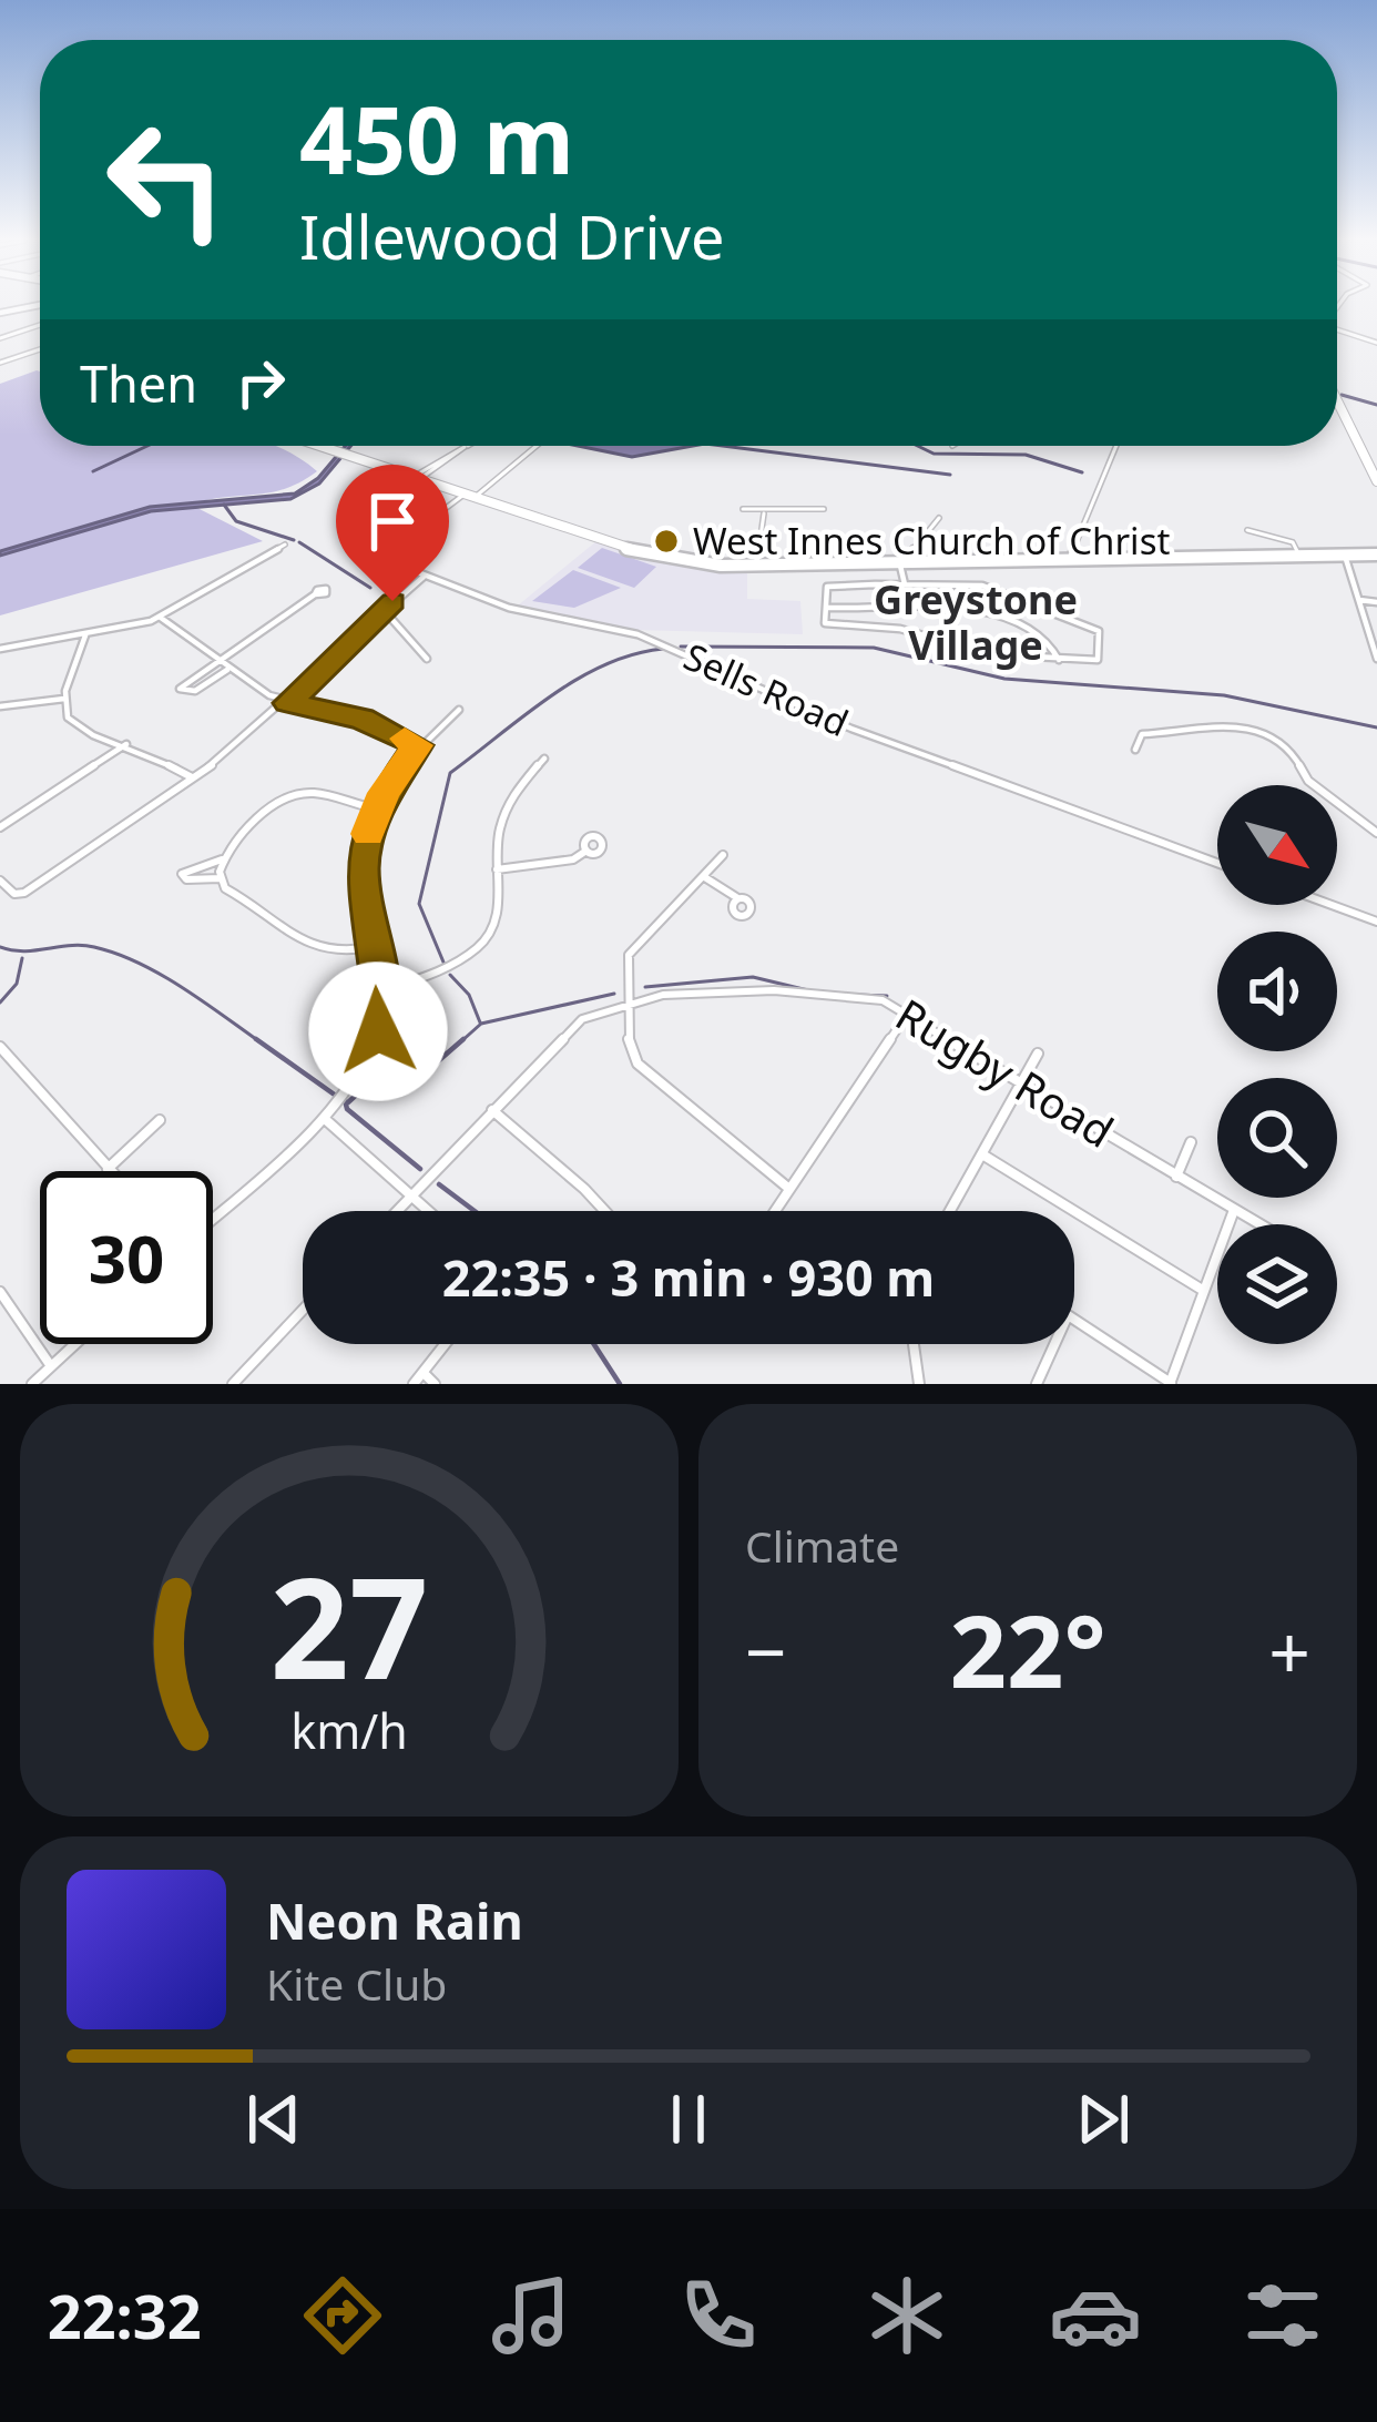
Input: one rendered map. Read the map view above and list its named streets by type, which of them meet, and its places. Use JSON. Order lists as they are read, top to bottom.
{
  "streets": {
    "street": ["Sells Road", "Rugby Road"]
  },
  "districts": ["Greystone Village"],
  "places": ["West Innes Church of Christ"],
  "north": "bottom right",
  "page": {
    "turn": ["450 m", "Idlewood Drive"],
    "then": "Then",
    "limit": "30",
    "trip": "22:35 · 3 min · 930 m",
    "tile": "Climate",
    "heat": ["−", "22°", "+"],
    "song": ["Neon Rain", "Kite Club"],
    "tabs": "22:32",
    "gauge": ["27", "km/h"]
  }
}
